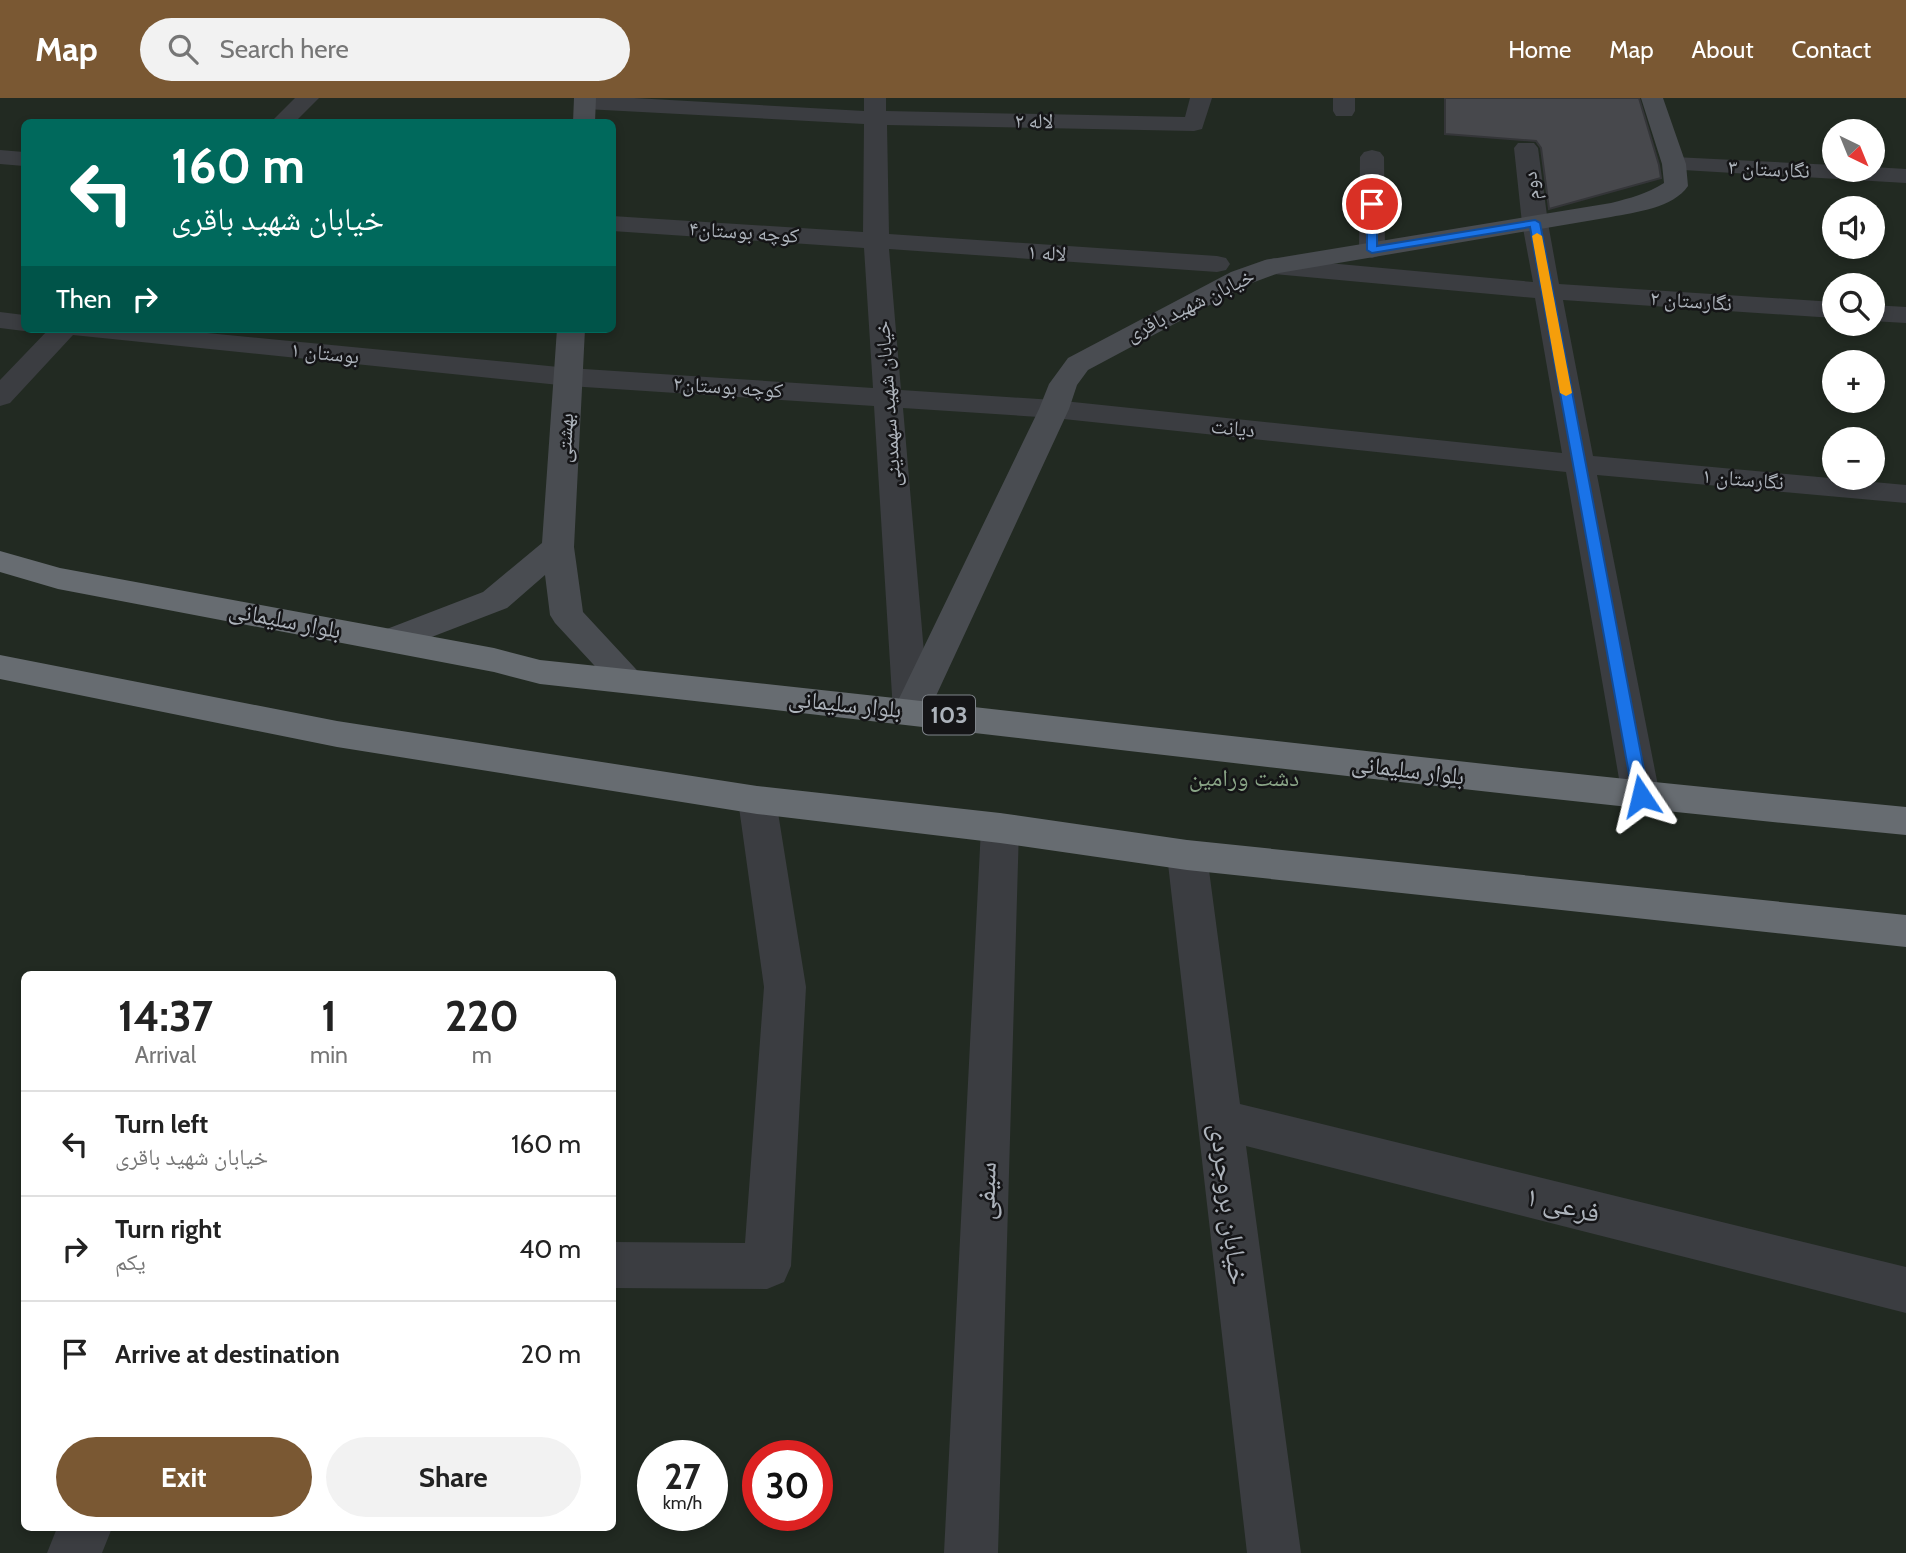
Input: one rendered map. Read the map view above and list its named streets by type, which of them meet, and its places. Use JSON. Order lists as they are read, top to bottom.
{
  "streets": {
    "highway": ["بلوار سلیمانی", "103"],
    "street": [
      "لاله ۲",
      "نگارستان ۳",
      "دوم",
      "کوچه بوستان۴",
      "لاله ۱",
      "نگارستان ۲",
      "خیابان شهید باقری",
      "بوستان ۱",
      "کوچه بوستان۲",
      "خیابان شهید سهمدینی",
      "دیانت",
      "بهشتی",
      "نگارستان ۱",
      "سیفی",
      "خیابان بروجردی",
      "فرعی ۱"
    ]
  },
  "crossings": [
    ["لاله ۲", "خیابان شهید سهمدینی"],
    ["نگارستان ۳", "خیابان شهید باقری"],
    ["دوم", "نگارستان ۲"],
    ["دوم", "خیابان شهید باقری"],
    ["دوم", "دیانت"],
    ["دوم", "نگارستان ۱"],
    ["دوم", "بلوار سلیمانی"],
    ["کوچه بوستان۴", "لاله ۱"],
    ["کوچه بوستان۴", "خیابان شهید سهمدینی"],
    ["لاله ۱", "خیابان شهید سهمدینی"],
    ["نگارستان ۲", "خیابان شهید باقری"],
    ["خیابان شهید باقری", "خیابان شهید سهمدینی"],
    ["خیابان شهید باقری", "دیانت"],
    ["خیابان شهید باقری", "بلوار سلیمانی"],
    ["بوستان ۱", "کوچه بوستان۲"],
    ["بوستان ۱", "بهشتی"],
    ["کوچه بوستان۲", "خیابان شهید سهمدینی"],
    ["کوچه بوستان۲", "دیانت"],
    ["کوچه بوستان۲", "بهشتی"],
    ["خیابان شهید سهمدینی", "دیانت"],
    ["خیابان شهید سهمدینی", "بلوار سلیمانی"],
    ["دیانت", "نگارستان ۱"],
    ["بهشتی", "بلوار سلیمانی"],
    ["خیابان بروجردی", "فرعی ۱"]
  ],
  "parks": ["دشت ورامین"],
  "north": "bottom right",
  "page": {
    "header": "Map",
    "search": "Search here",
    "nav": [
      "Home",
      "Map",
      "About",
      "Contact"
    ],
    "map_buttons": ["+", "−"],
    "turn": ["160 m", "خیابان شهید باقری"],
    "then": "Then",
    "eta": [
      "14:37",
      "Arrival",
      "1",
      "min",
      "220",
      "m"
    ],
    "list": [
      {
        "name": "Turn left",
        "note": "خیابان شهید باقری",
        "value": "160 m"
      },
      {
        "name": "Turn right",
        "note": "یکم",
        "value": "40 m"
      },
      {
        "name": "Arrive at destination",
        "value": "20 m"
      }
    ],
    "buttons": ["Exit", "Share"],
    "speed": "27 km/h",
    "limit": "30"
  }
}
